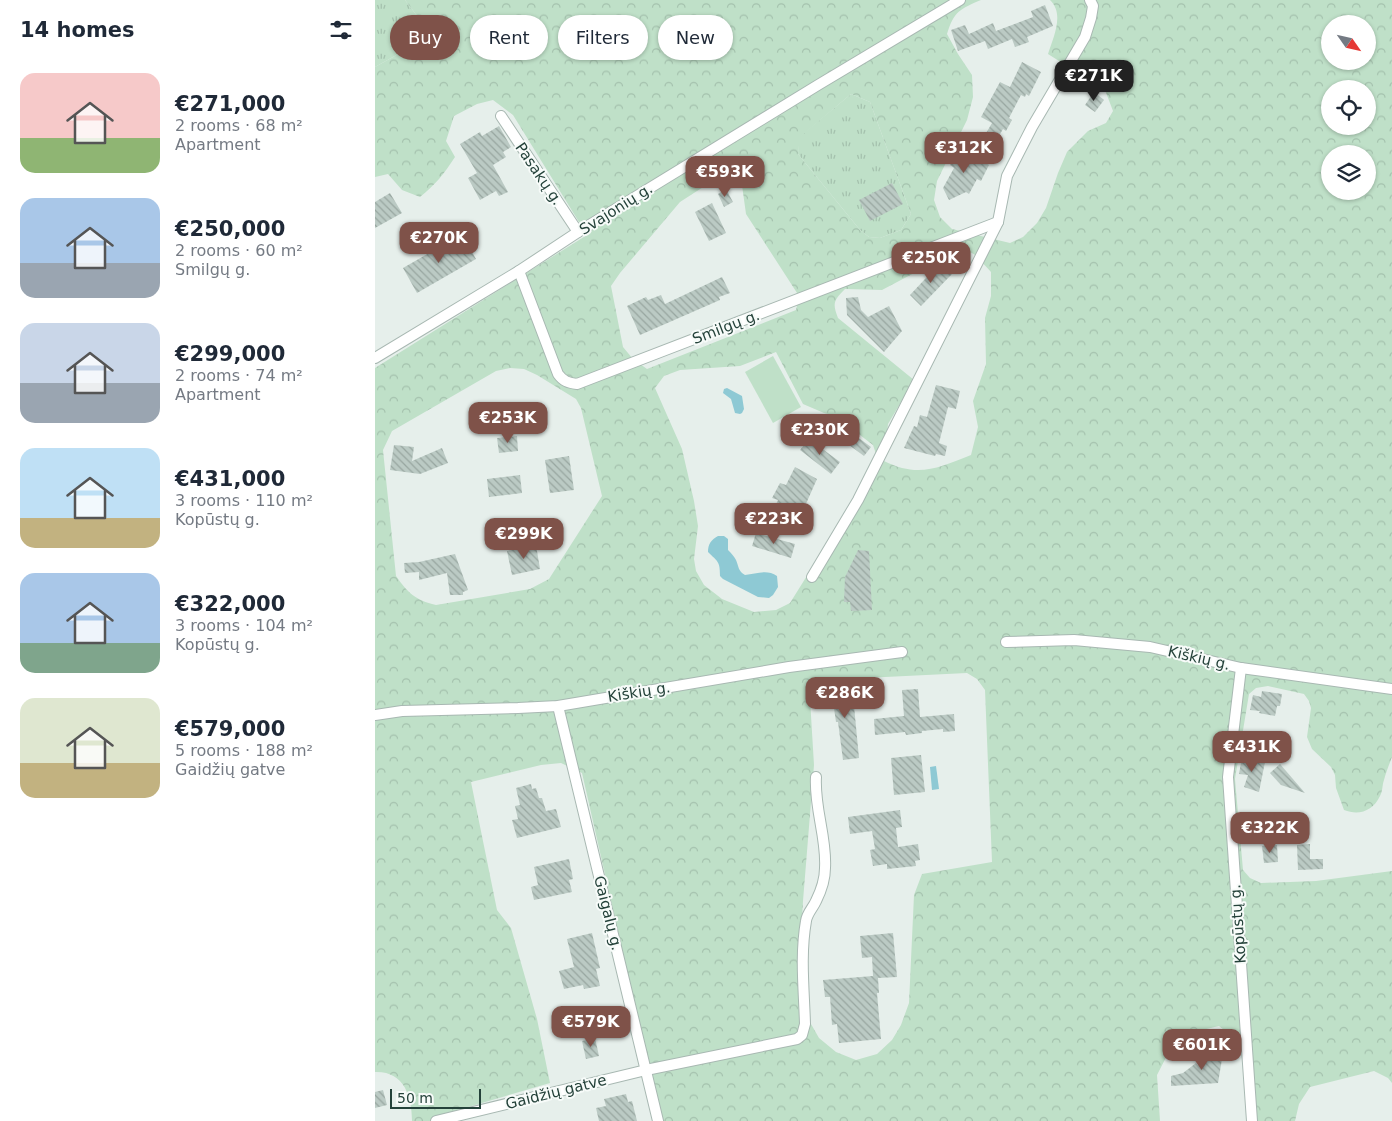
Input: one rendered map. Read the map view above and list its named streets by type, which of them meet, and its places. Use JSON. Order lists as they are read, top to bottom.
{
  "streets": {
    "street": [
      "Pasakų g.",
      "Svajonių g.",
      "Smilgų g.",
      "Kiškių g.",
      "Gaigalų g.",
      "Kopūstų g.",
      "Gaidžių gatve"
    ]
  },
  "crossings": [
    ["Pasakų g.", "Svajonių g."],
    ["Svajonių g.", "Smilgų g."],
    ["Kiškių g.", "Gaigalų g."],
    ["Kiškių g.", "Kopūstų g."],
    ["Gaigalų g.", "Gaidžių gatve"]
  ],
  "scale_bar": "50 m",
  "north": "bottom right",
  "page": {
    "heading": "14 homes",
    "chip": [
      "Buy",
      "Rent",
      "Filters",
      "New"
    ],
    "list": [
      {
        "name": "€271,000",
        "note": "2 rooms · 68 m² · Apartment"
      },
      {
        "name": "€250,000",
        "note": "2 rooms · 60 m² · Smilgų g."
      },
      {
        "name": "€299,000",
        "note": "2 rooms · 74 m² · Apartment"
      },
      {
        "name": "€431,000",
        "note": "3 rooms · 110 m² · Kopūstų g."
      },
      {
        "name": "€322,000",
        "note": "3 rooms · 104 m² · Kopūstų g."
      },
      {
        "name": "€579,000",
        "note": "5 rooms · 188 m² · Gaidžių gatve"
      }
    ],
    "price": [
      "€271K",
      "€312K",
      "€593K",
      "€270K",
      "€250K",
      "€253K",
      "€230K",
      "€223K",
      "€299K",
      "€286K",
      "€431K",
      "€322K",
      "€579K",
      "€601K"
    ],
    "scale": "50 m"
  }
}
